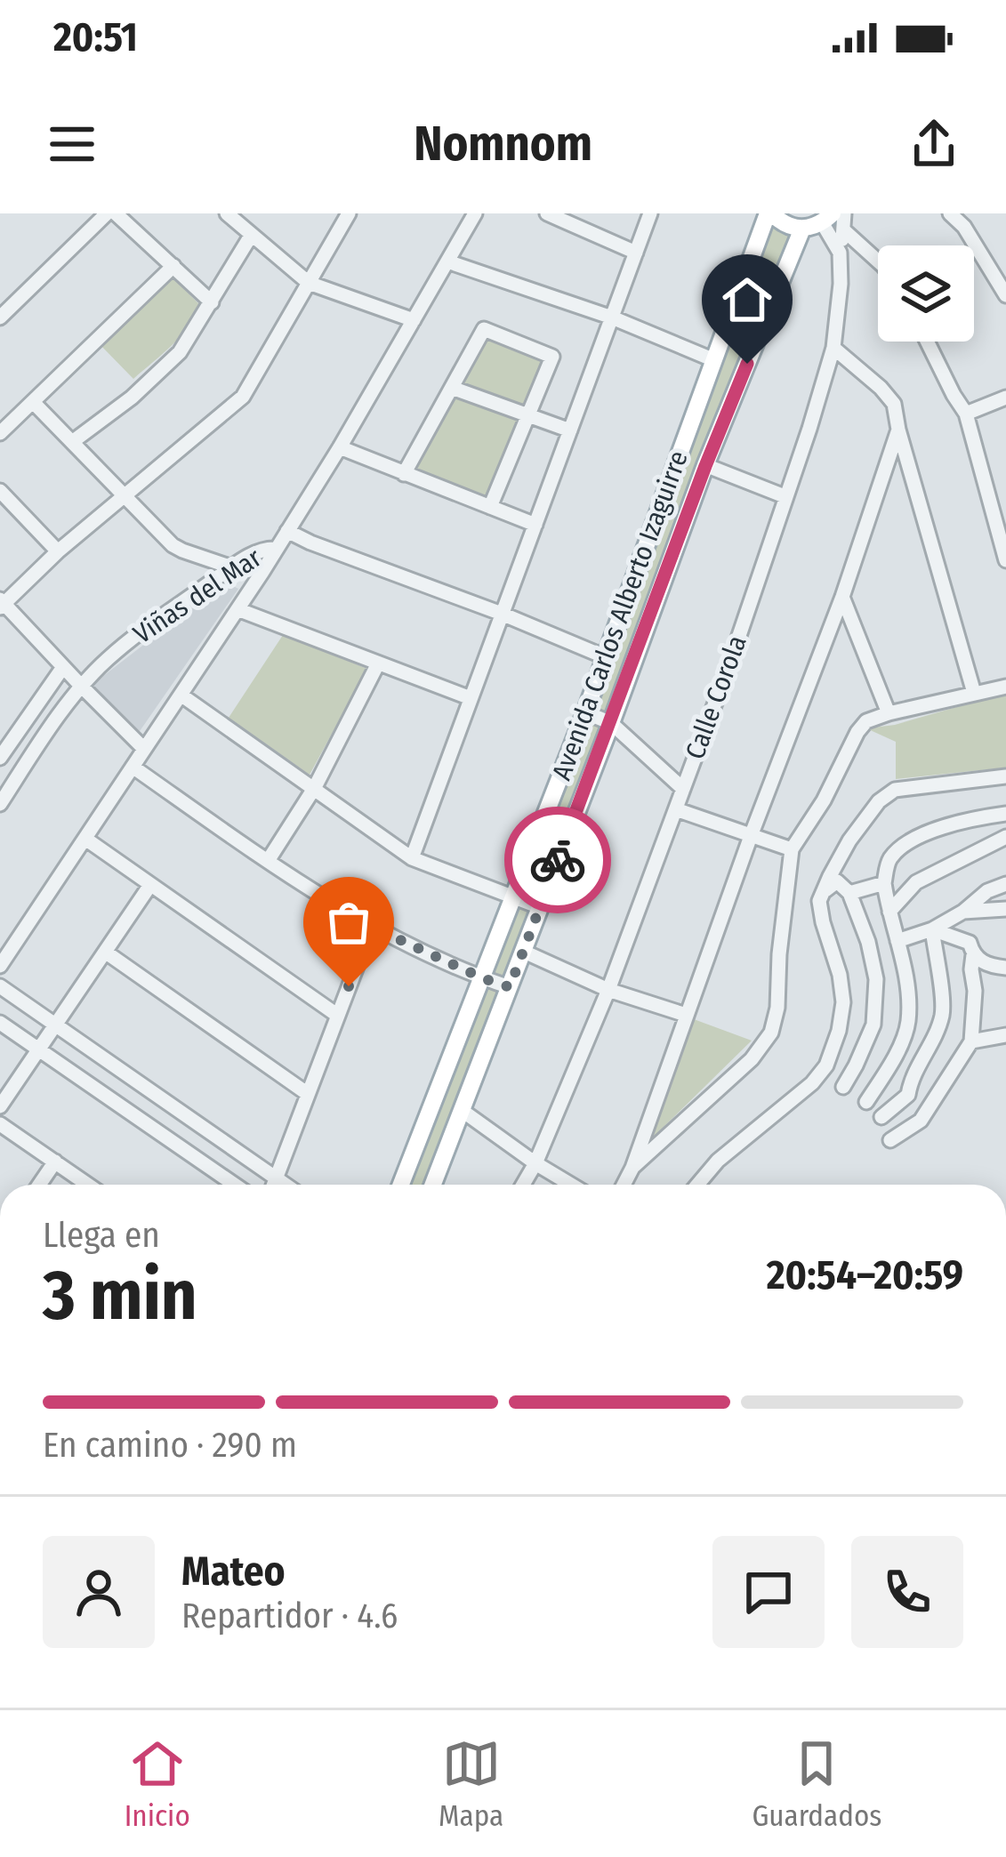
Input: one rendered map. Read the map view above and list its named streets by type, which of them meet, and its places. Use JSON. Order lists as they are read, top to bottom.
{
  "streets": {
    "main road": ["Avenida Carlos Alberto Izaguirre"],
    "street": ["Viñas del Mar", "Calle Corola"]
  },
  "page": {
    "status": "20:51",
    "header": "Nomnom",
    "heading": ["3 min", "Llega en", "20:54–20:59"],
    "panel": ["Mateo", "Repartidor · 4.6"],
    "bar": "En camino · 290 m",
    "tabs": ["Inicio", "Mapa", "Guardados"]
  }
}
